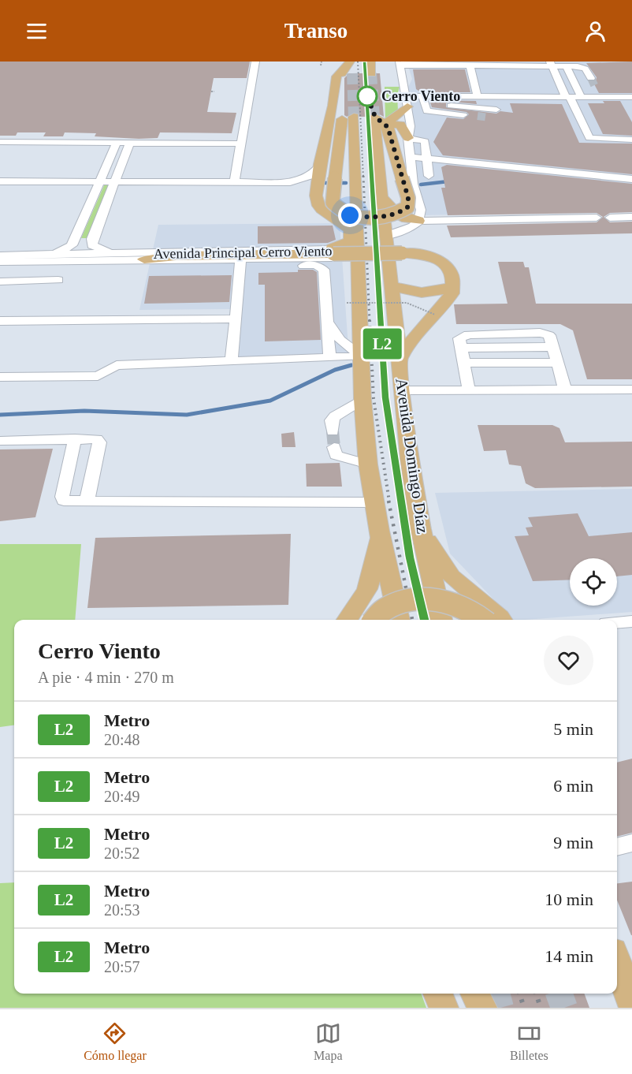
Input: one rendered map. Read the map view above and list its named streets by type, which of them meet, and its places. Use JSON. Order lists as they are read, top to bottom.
{
  "streets": {
    "main road": ["Avenida Domingo Díaz"],
    "street": ["Avenida Principal Cerro Viento"]
  },
  "places": ["Cerro Viento"],
  "lines": ["metro line L2"],
  "page": {
    "header": "Transo",
    "on_map": "L2",
    "heading": ["Cerro Viento", "A pie · 4 min · 270 m"],
    "list": [
      {
        "mark": "L2",
        "name": "Metro",
        "note": "20:48",
        "value": "5 min"
      },
      {
        "mark": "L2",
        "name": "Metro",
        "note": "20:49",
        "value": "6 min"
      },
      {
        "mark": "L2",
        "name": "Metro",
        "note": "20:52",
        "value": "9 min"
      },
      {
        "mark": "L2",
        "name": "Metro",
        "note": "20:53",
        "value": "10 min"
      },
      {
        "mark": "L2",
        "name": "Metro",
        "note": "20:57",
        "value": "14 min"
      }
    ],
    "tabs": ["Cómo llegar", "Mapa", "Billetes"]
  }
}
